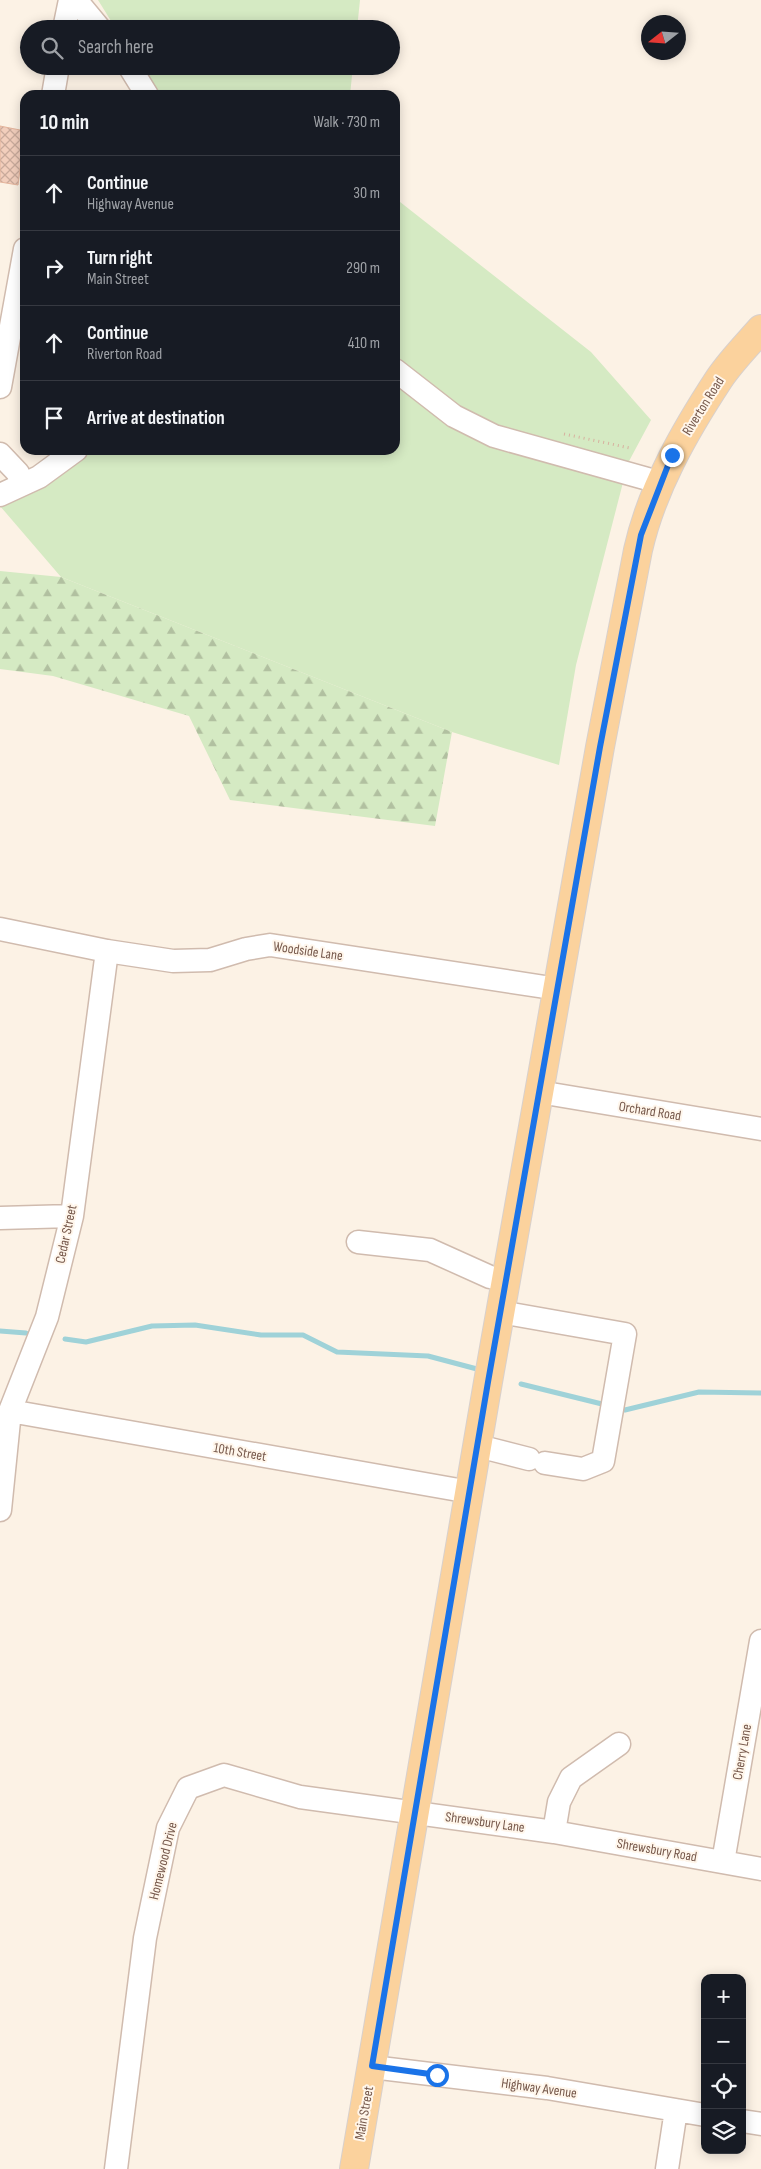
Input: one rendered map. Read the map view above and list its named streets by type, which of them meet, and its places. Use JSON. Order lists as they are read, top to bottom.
{
  "streets": {
    "main road": ["Riverton Road", "Main Street"],
    "street": [
      "Woodside Lane",
      "Orchard Road",
      "Cedar Street",
      "10th Street",
      "Cherry Lane",
      "Shrewsbury Lane",
      "Shrewsbury Road",
      "Homewood Drive",
      "Highway Avenue"
    ]
  },
  "crossings": [
    ["Riverton Road", "Woodside Lane"],
    ["Riverton Road", "Orchard Road"],
    ["Riverton Road", "Main Street"],
    ["Woodside Lane", "Cedar Street"],
    ["Cedar Street", "10th Street"],
    ["10th Street", "Main Street"],
    ["Cherry Lane", "Shrewsbury Road"],
    ["Shrewsbury Lane", "Shrewsbury Road"],
    ["Shrewsbury Lane", "Homewood Drive"],
    ["Shrewsbury Lane", "Main Street"],
    ["Homewood Drive", "Main Street"],
    ["Highway Avenue", "Main Street"]
  ],
  "north": "left",
  "page": {
    "search": "Search here",
    "heading": ["10 min", "Walk · 730 m"],
    "list": [
      ["Continue", "Highway Avenue", "30 m"],
      ["Turn right", "Main Street", "290 m"],
      ["Continue", "Riverton Road", "410 m"],
      "Arrive at destination"
    ],
    "map_buttons": ["+", "−"]
  }
}
